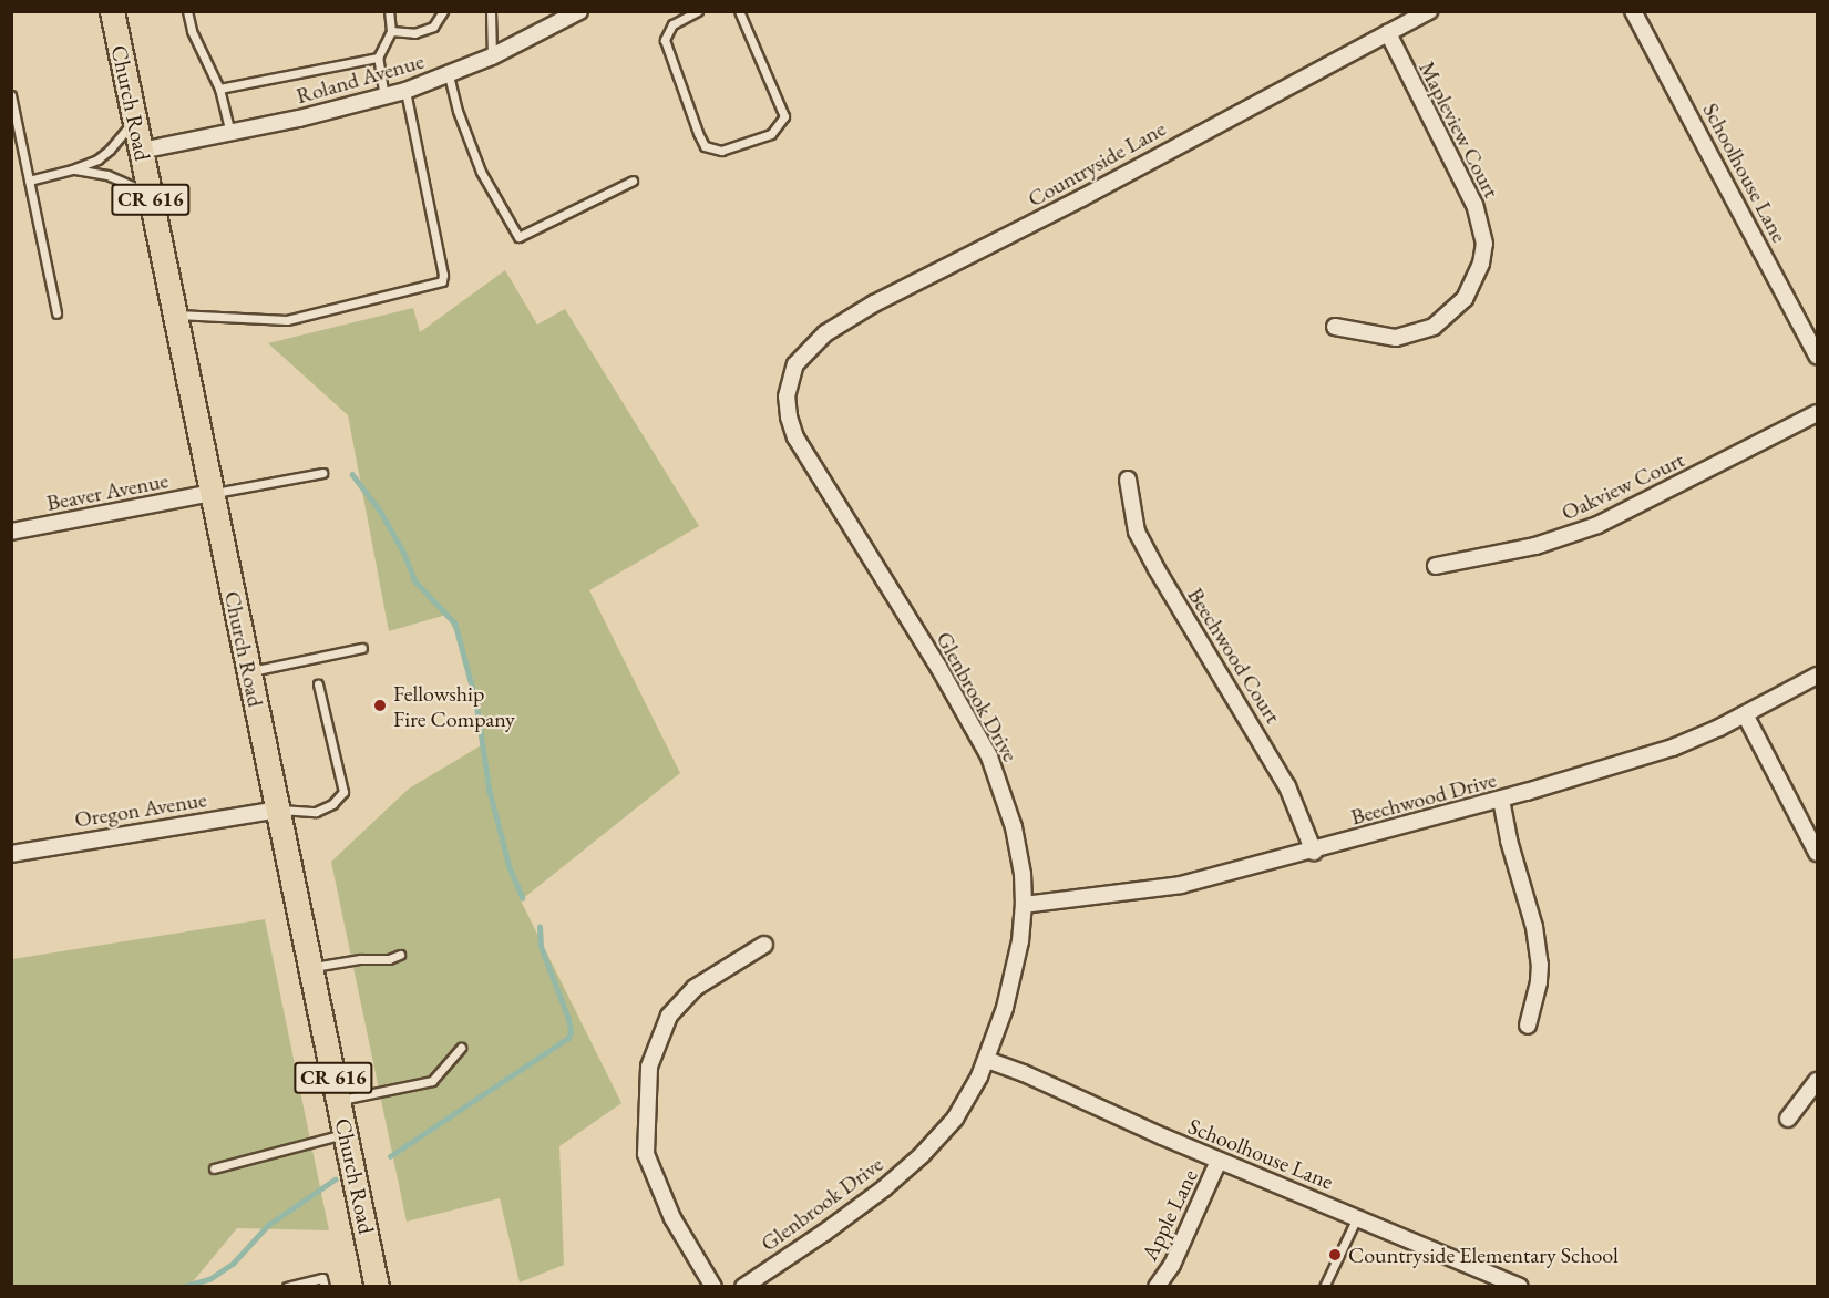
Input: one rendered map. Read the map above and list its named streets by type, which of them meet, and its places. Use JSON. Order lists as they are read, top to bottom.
{
  "streets": {
    "main road": ["Church Road", "CR 616"],
    "street": [
      "Roland Avenue",
      "Mapleview Court",
      "Countryside Lane",
      "Schoolhouse Lane",
      "Oakview Court",
      "Beaver Avenue",
      "Beechwood Court",
      "Glenbrook Drive",
      "Beechwood Drive",
      "Oregon Avenue",
      "Apple Lane"
    ]
  },
  "crossings": [
    ["Roland Avenue", "Church Road"],
    ["Church Road", "Beaver Avenue"],
    ["Church Road", "Oregon Avenue"],
    ["Mapleview Court", "Countryside Lane"],
    ["Countryside Lane", "Glenbrook Drive"],
    ["Schoolhouse Lane", "Glenbrook Drive"],
    ["Schoolhouse Lane", "Apple Lane"],
    ["Beechwood Court", "Beechwood Drive"],
    ["Glenbrook Drive", "Beechwood Drive"]
  ],
  "places": ["Fellowship Fire Company", "Countryside Elementary School"]
}
